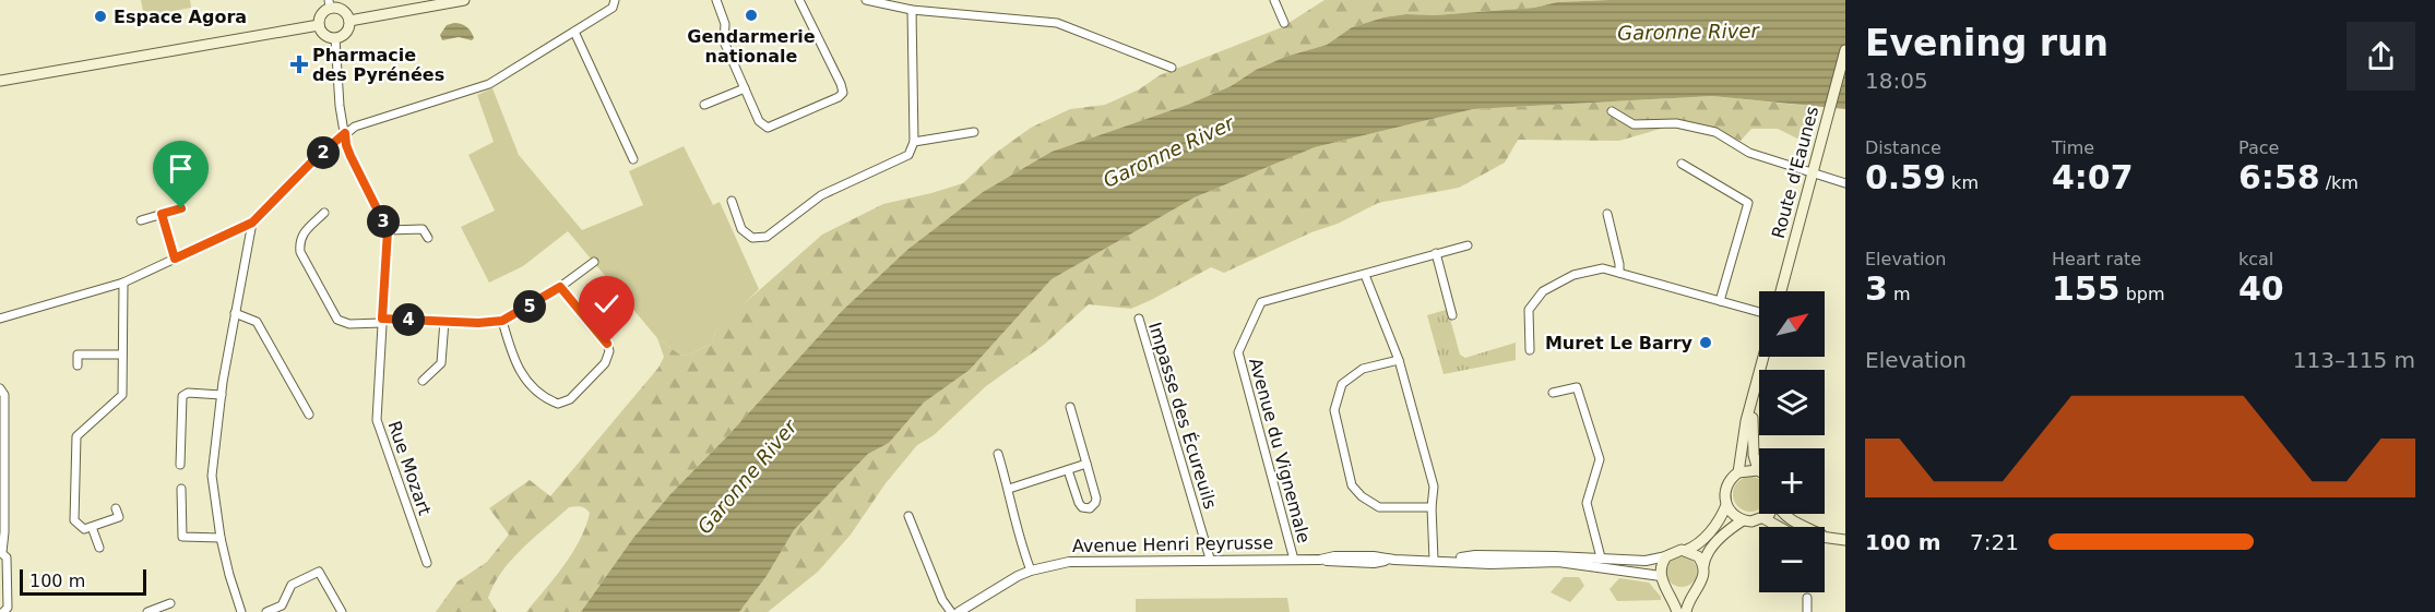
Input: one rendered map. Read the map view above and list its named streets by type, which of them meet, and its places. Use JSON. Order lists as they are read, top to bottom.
{
  "streets": {
    "main road": ["Route d'Eaunes"],
    "street": [
      "Impasse des Écureuils",
      "Avenue du Vignemale",
      "Rue Mozart",
      "Avenue Henri Peyrusse"
    ]
  },
  "crossings": [
    ["Impasse des Écureuils", "Avenue Henri Peyrusse"],
    ["Avenue du Vignemale", "Avenue Henri Peyrusse"]
  ],
  "water": ["Garonne River"],
  "places": {
    "other": ["Gendarmerie nationale", "Espace Agora", "Muret Le Barry"],
    "health": ["Pharmacie des Pyrénées"]
  },
  "scale_bar": "100 m",
  "north": "top right",
  "page": {
    "heading": ["Evening run", "18:05"],
    "stats": [
      ["Distance", "0.59 km"],
      ["Time", "4:07"],
      ["Pace", "6:58 /km"],
      ["Elevation", "3 m"],
      ["Heart rate", "155 bpm"],
      ["kcal", "40"]
    ],
    "pins": [
      "2",
      "3",
      "5",
      "4"
    ],
    "map_buttons": ["+", "−"],
    "chart": ["Elevation", "113–115 m"],
    "list": [
      {
        "name": "100 m",
        "note": "7:21"
      }
    ],
    "scale": "100 m"
  }
}
